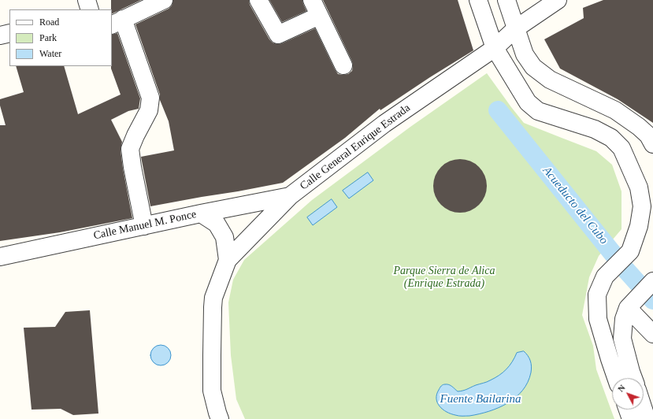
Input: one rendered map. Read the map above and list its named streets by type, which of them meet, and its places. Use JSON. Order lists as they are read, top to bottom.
{
  "streets": {
    "street": ["Calle General Enrique Estrada", "Calle Manuel M. Ponce"]
  },
  "crossings": [
    ["Calle General Enrique Estrada", "Calle Manuel M. Ponce"]
  ],
  "water": ["Acueducto del Cubo", "Fuente Bailarina"],
  "parks": ["Parque Sierra de Alica (Enrique Estrada)"],
  "legend": ["Road", "Park", "Water"],
  "north": "top left"
}
